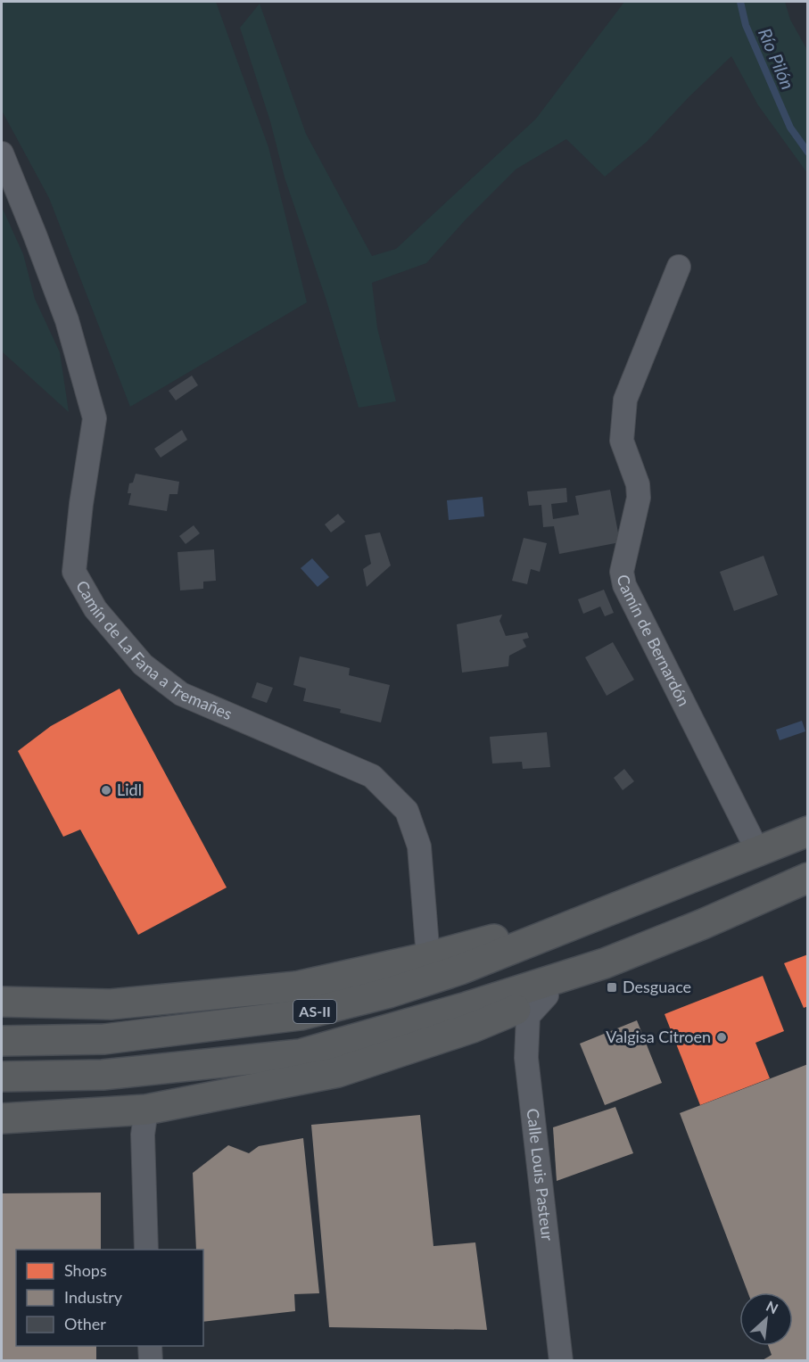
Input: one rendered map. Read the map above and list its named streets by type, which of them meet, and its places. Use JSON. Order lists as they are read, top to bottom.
{
  "streets": {
    "highway": ["AS-II"],
    "street": ["Camín de Bernardón", "Camín de La Fana a Tremañes", "Calle Louis Pasteur"]
  },
  "crossings": [
    ["Camín de Bernardón", "AS-II"]
  ],
  "water": ["Río Pilón"],
  "places": {
    "other": ["Lidl", "Valgisa Citroen"],
    "transit": ["Desguace"]
  },
  "legend": ["Shops", "Industry", "Other"],
  "north": "top right"
}
